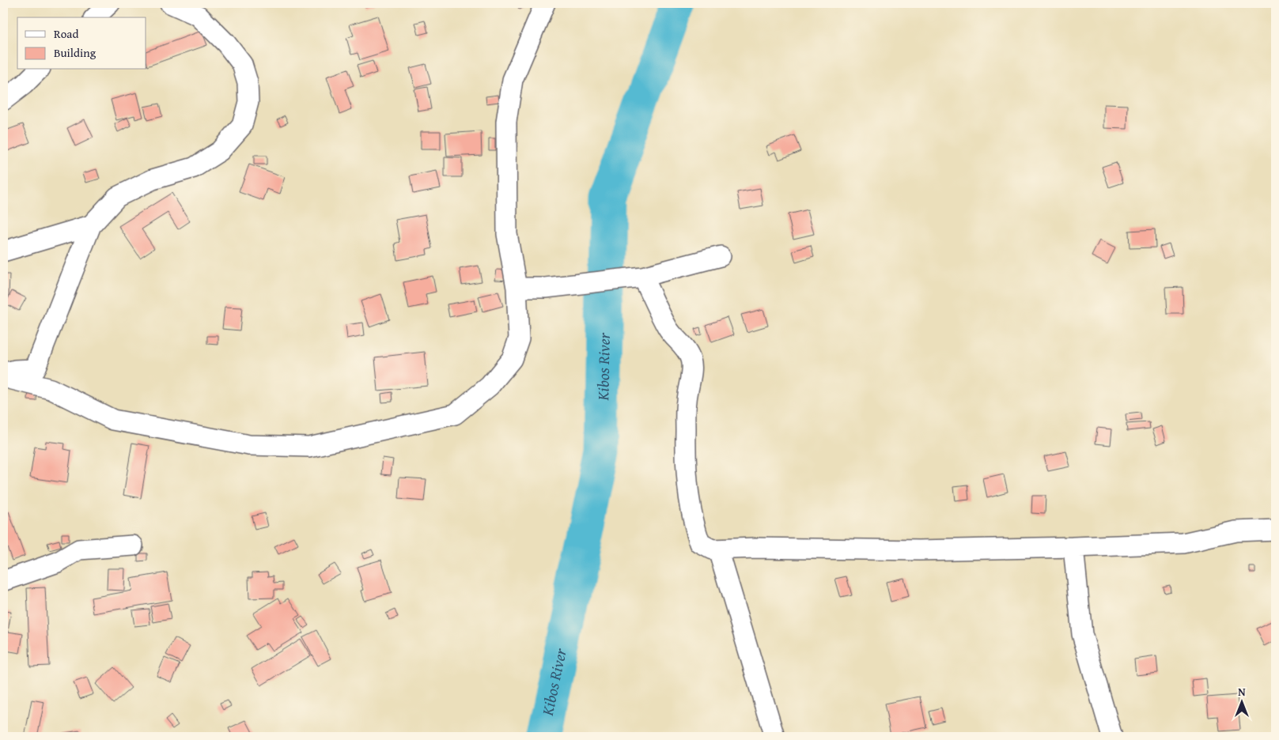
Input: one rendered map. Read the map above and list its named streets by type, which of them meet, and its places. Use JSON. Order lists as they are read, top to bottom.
{
  "water": ["Kibos River"],
  "legend": ["Road", "Building"],
  "north": "top"
}
